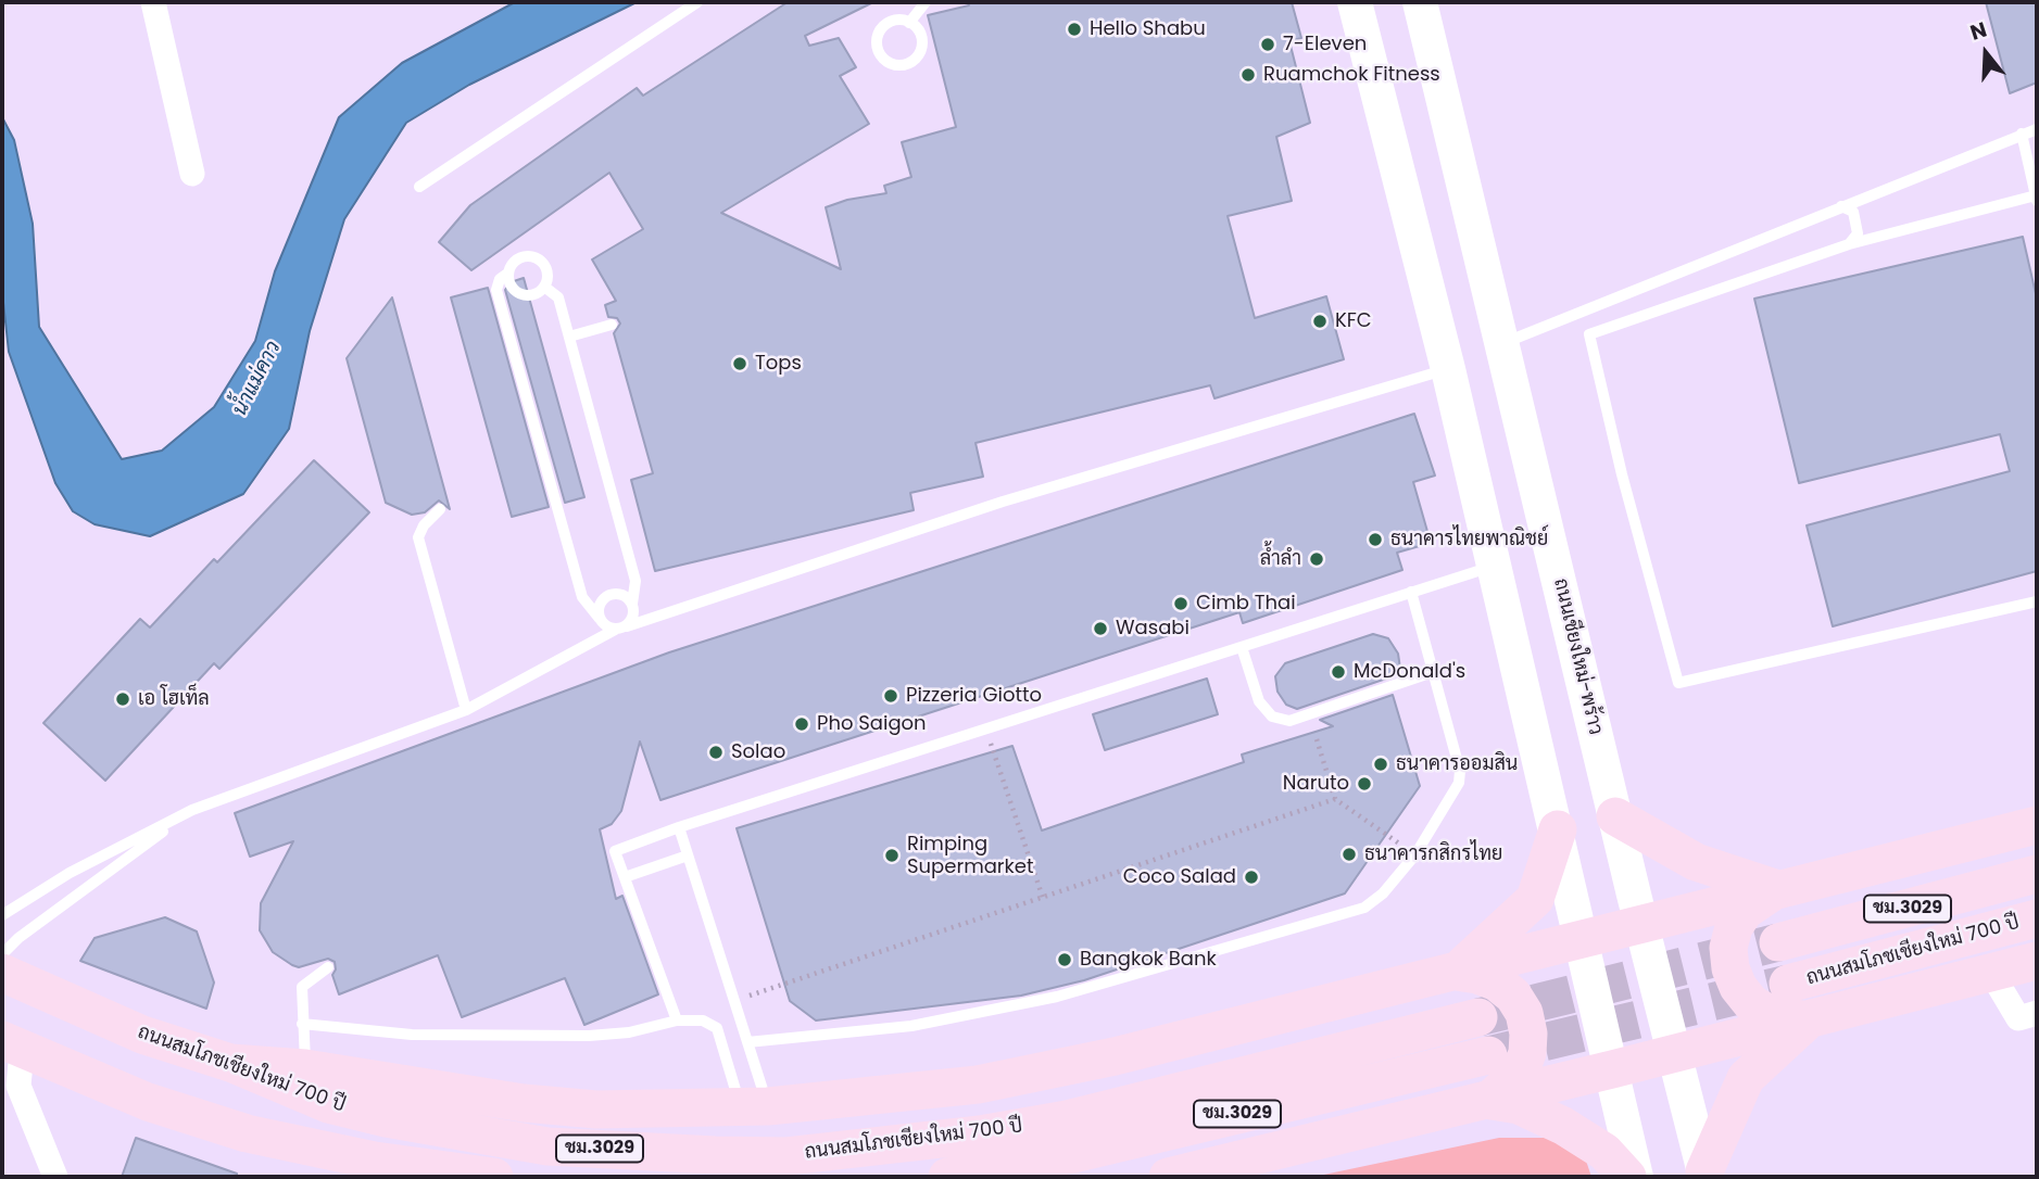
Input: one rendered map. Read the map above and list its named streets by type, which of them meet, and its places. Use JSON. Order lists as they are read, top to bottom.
{
  "streets": {
    "main road": ["ถนนเชียงใหม่-พร้าว", "ชม.3029", "ถนนสมโภชเชียงใหม่ 700 ปี"]
  },
  "water": ["น้ำแม่คาว"],
  "places": [
    "Hello Shabu",
    "7-Eleven",
    "Ruamchok Fitness",
    "KFC",
    "Tops",
    "ธนาคารไทยพาณิชย์",
    "ล้ำลำ",
    "Cimb Thai",
    "Wasabi",
    "McDonald's",
    "Pizzeria Giotto",
    "เอ โฮเท็ล",
    "Pho Saigon",
    "Solao",
    "ธนาคารออมสิน",
    "Naruto",
    "ธนาคารกสิกรไทย",
    "Rimping Supermarket",
    "Coco Salad",
    "Bangkok Bank"
  ],
  "north": "top"
}
